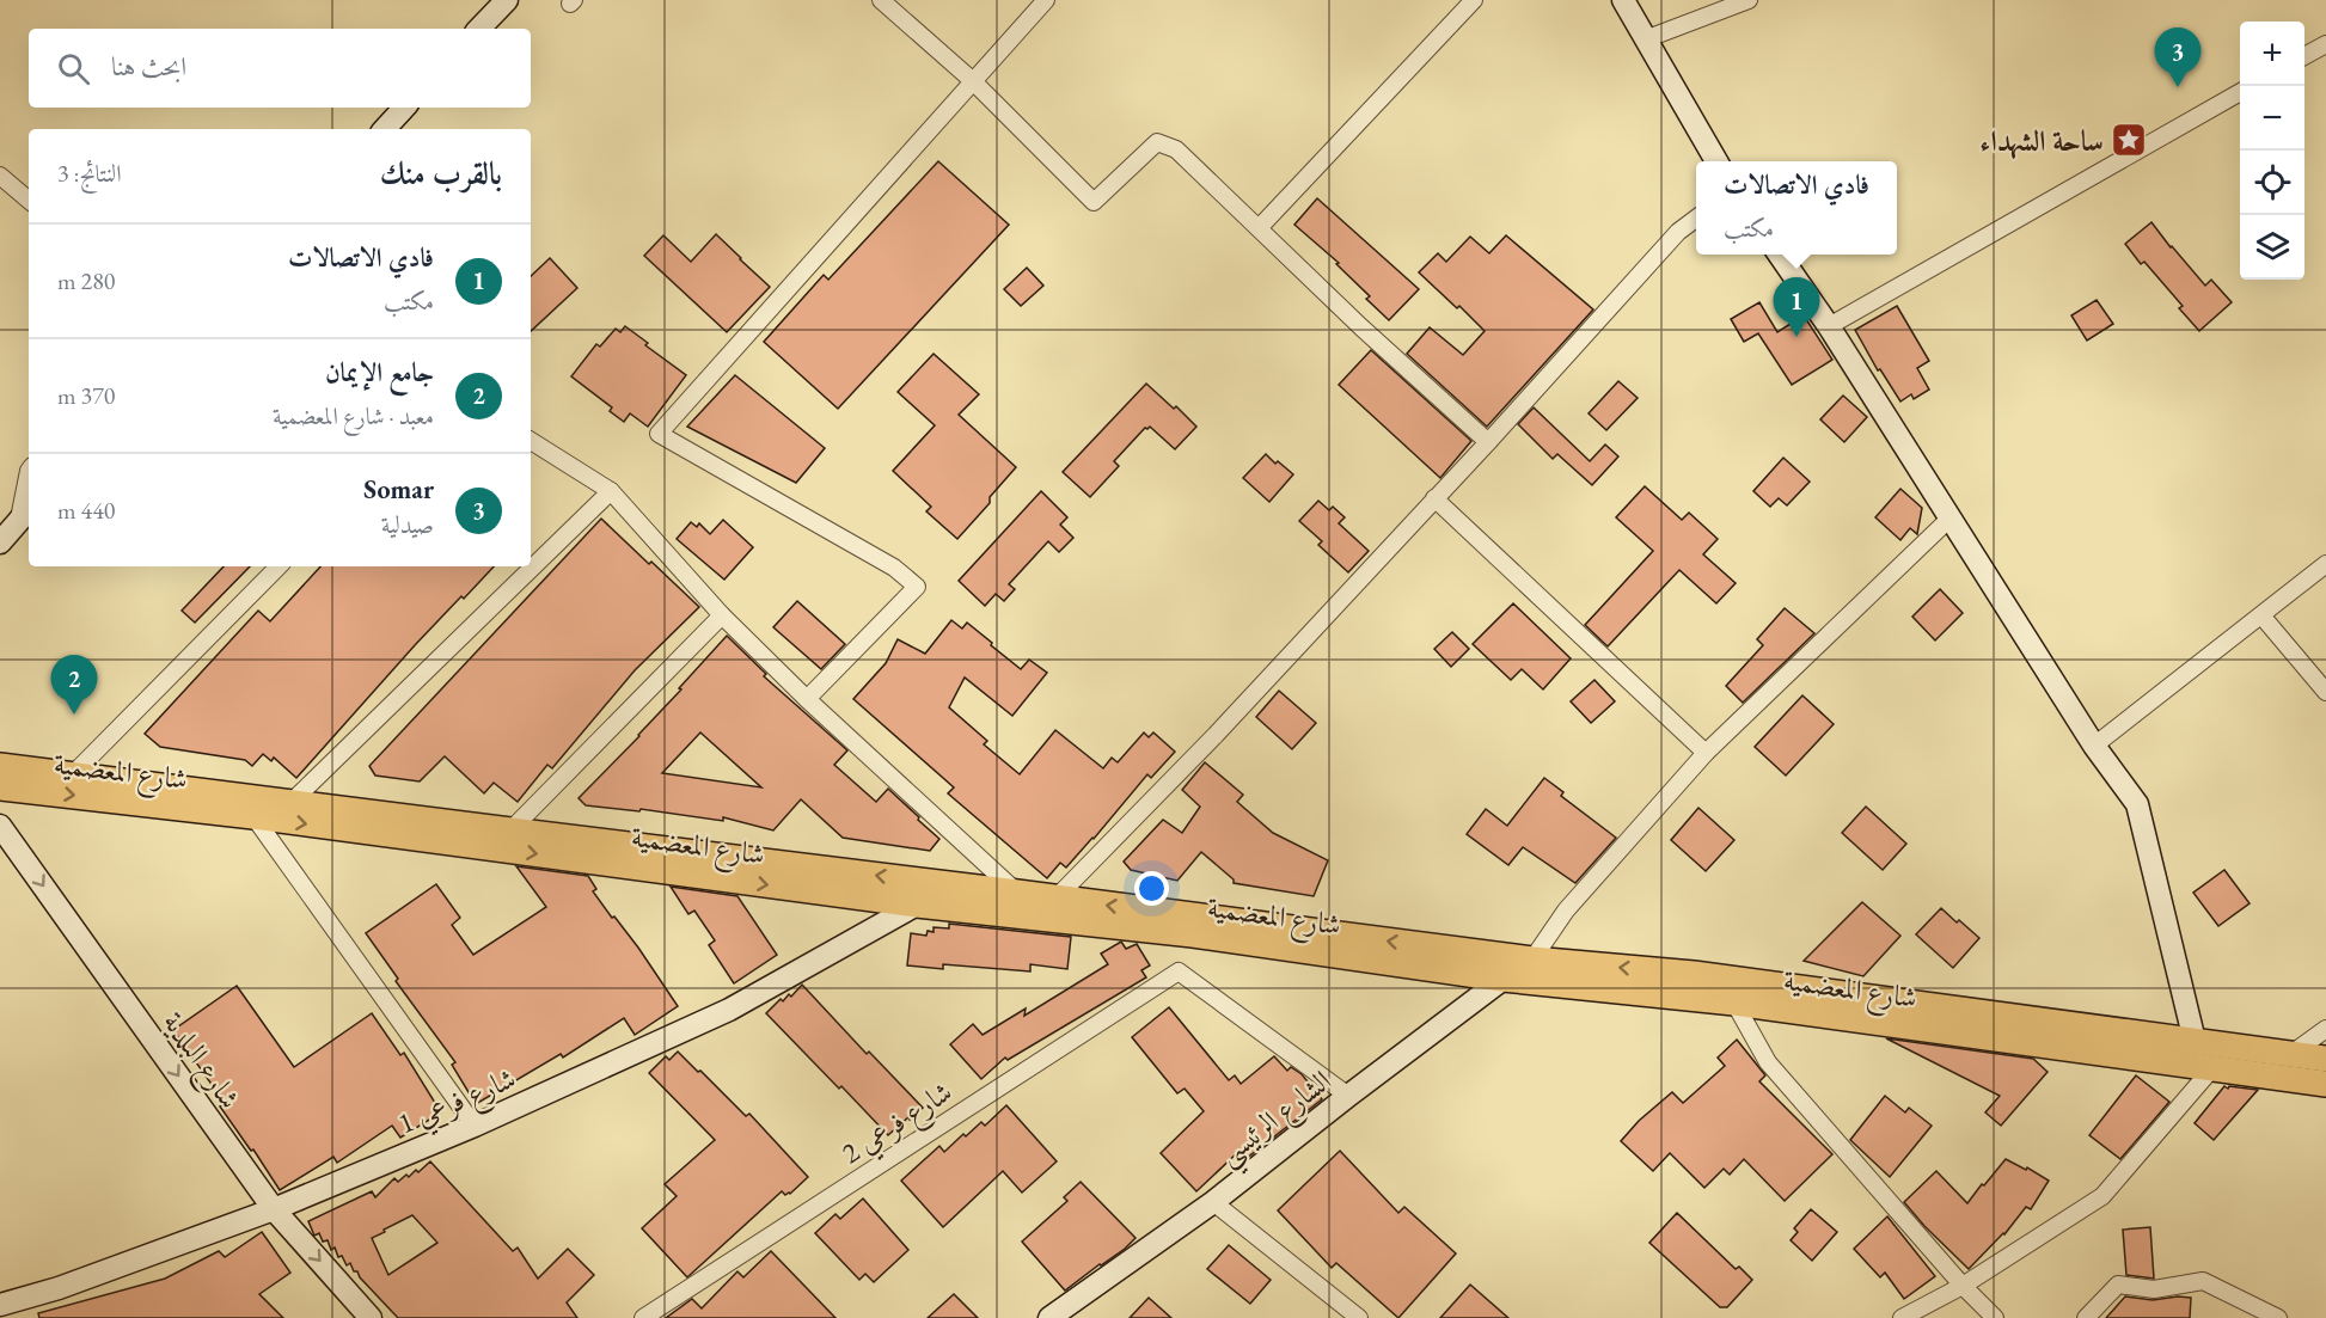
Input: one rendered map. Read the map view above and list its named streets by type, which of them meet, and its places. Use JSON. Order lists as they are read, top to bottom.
{
  "streets": {
    "main road": ["شارع المعضمية"],
    "street": [
      "شارع البلدية",
      "شارع فرعي 1",
      "الشارع الرئيسي",
      "شارع فرعي 2"
    ]
  },
  "crossings": [
    ["شارع المعضمية", "شارع فرعي 1"],
    ["شارع المعضمية", "الشارع الرئيسي"],
    ["شارع البلدية", "شارع فرعي 1"],
    ["الشارع الرئيسي", "شارع فرعي 2"]
  ],
  "one_way": ["شارع البلدية"],
  "places": {
    "place": ["ساحة الشهداء"]
  },
  "page": {
    "map_buttons": ["+", "−"],
    "pins": ["3", "1", "2"],
    "search": "ابحث هنا",
    "heading": ["بالقرب منك", "النتائج: 3"],
    "popup": ["فادي الاتصالات", "مكتب"],
    "list": [
      {
        "mark": "1",
        "name": "فادي الاتصالات",
        "note": "مكتب",
        "value": "280 m"
      },
      {
        "mark": "2",
        "name": "جامع الإيمان",
        "note": "معبد · شارع المعضمية",
        "value": "370 m"
      },
      {
        "mark": "3",
        "name": "Somar",
        "note": "صيدلية",
        "value": "440 m"
      }
    ]
  }
}
